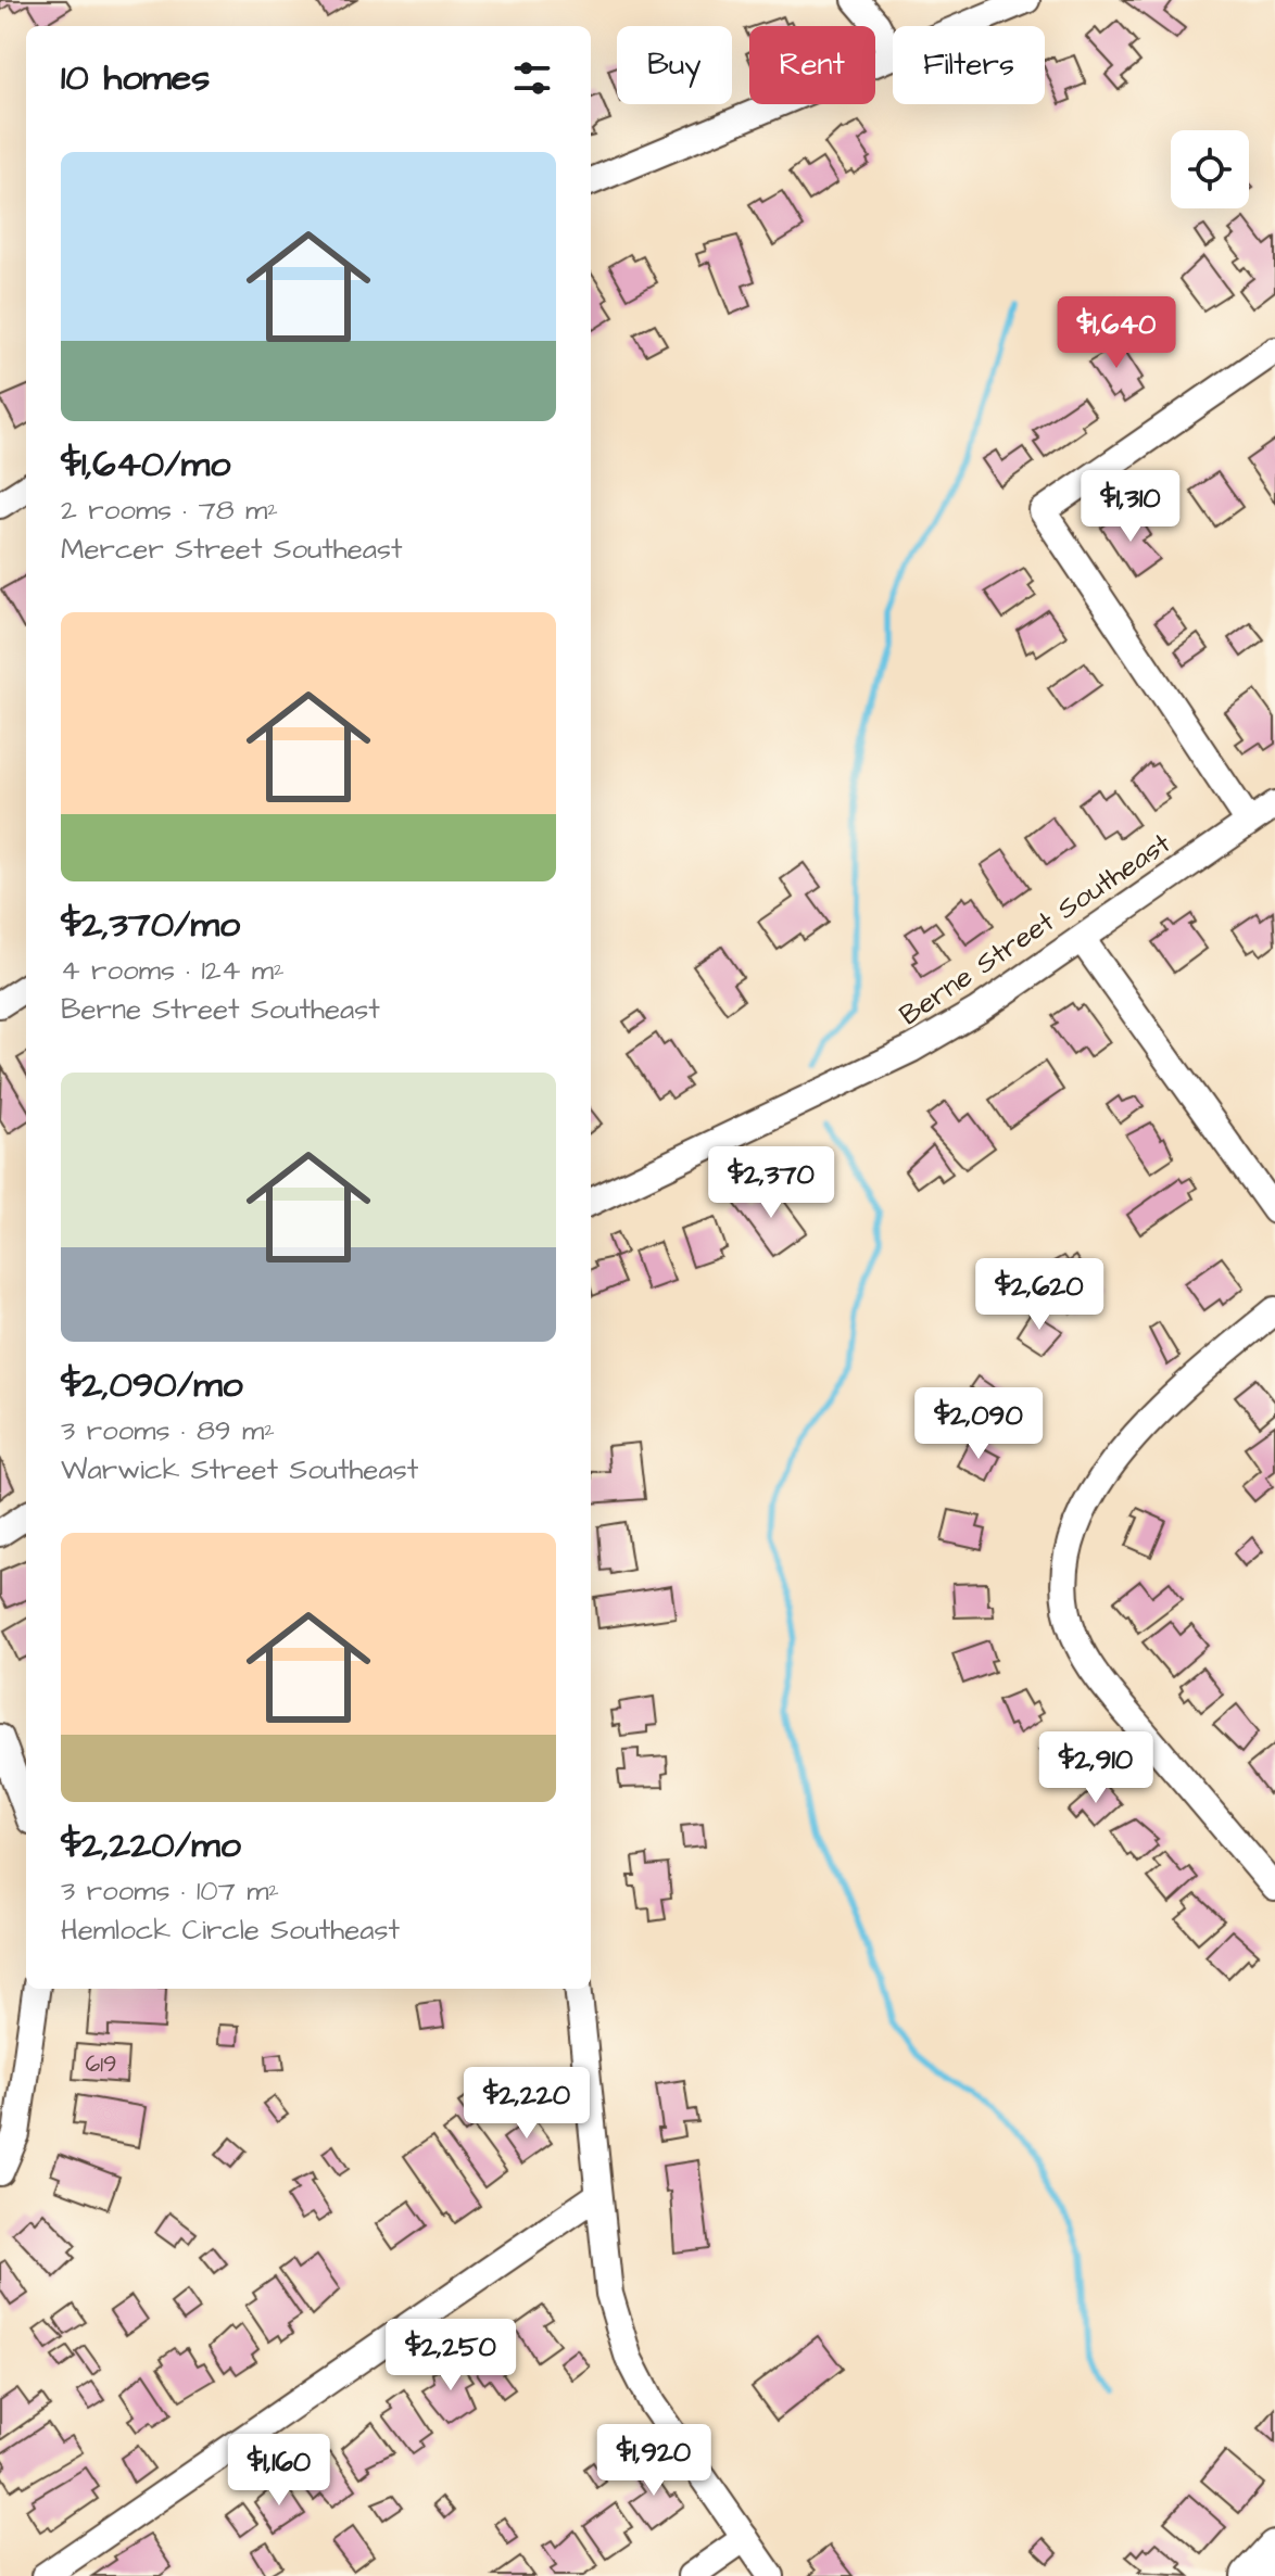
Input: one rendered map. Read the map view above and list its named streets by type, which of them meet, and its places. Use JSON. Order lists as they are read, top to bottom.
{
  "streets": {
    "street": ["Berne Street Southeast"]
  },
  "house_numbers": ["619"],
  "page": {
    "chip": ["Buy", "Rent", "Filters"],
    "heading": "10 homes",
    "list": [
      {
        "name": "$1,640/mo",
        "note": "2 rooms · 78 m² · Mercer Street Southeast"
      },
      {
        "name": "$2,370/mo",
        "note": "4 rooms · 124 m² · Berne Street Southeast"
      },
      {
        "name": "$2,090/mo",
        "note": "3 rooms · 89 m² · Warwick Street Southeast"
      },
      {
        "name": "$2,220/mo",
        "note": "3 rooms · 107 m² · Hemlock Circle Southeast"
      }
    ],
    "price": [
      "$1,640",
      "$1,310",
      "$2,370",
      "$2,620",
      "$2,090",
      "$2,910",
      "$2,220",
      "$2,250",
      "$1,920",
      "$1,160"
    ]
  }
}
